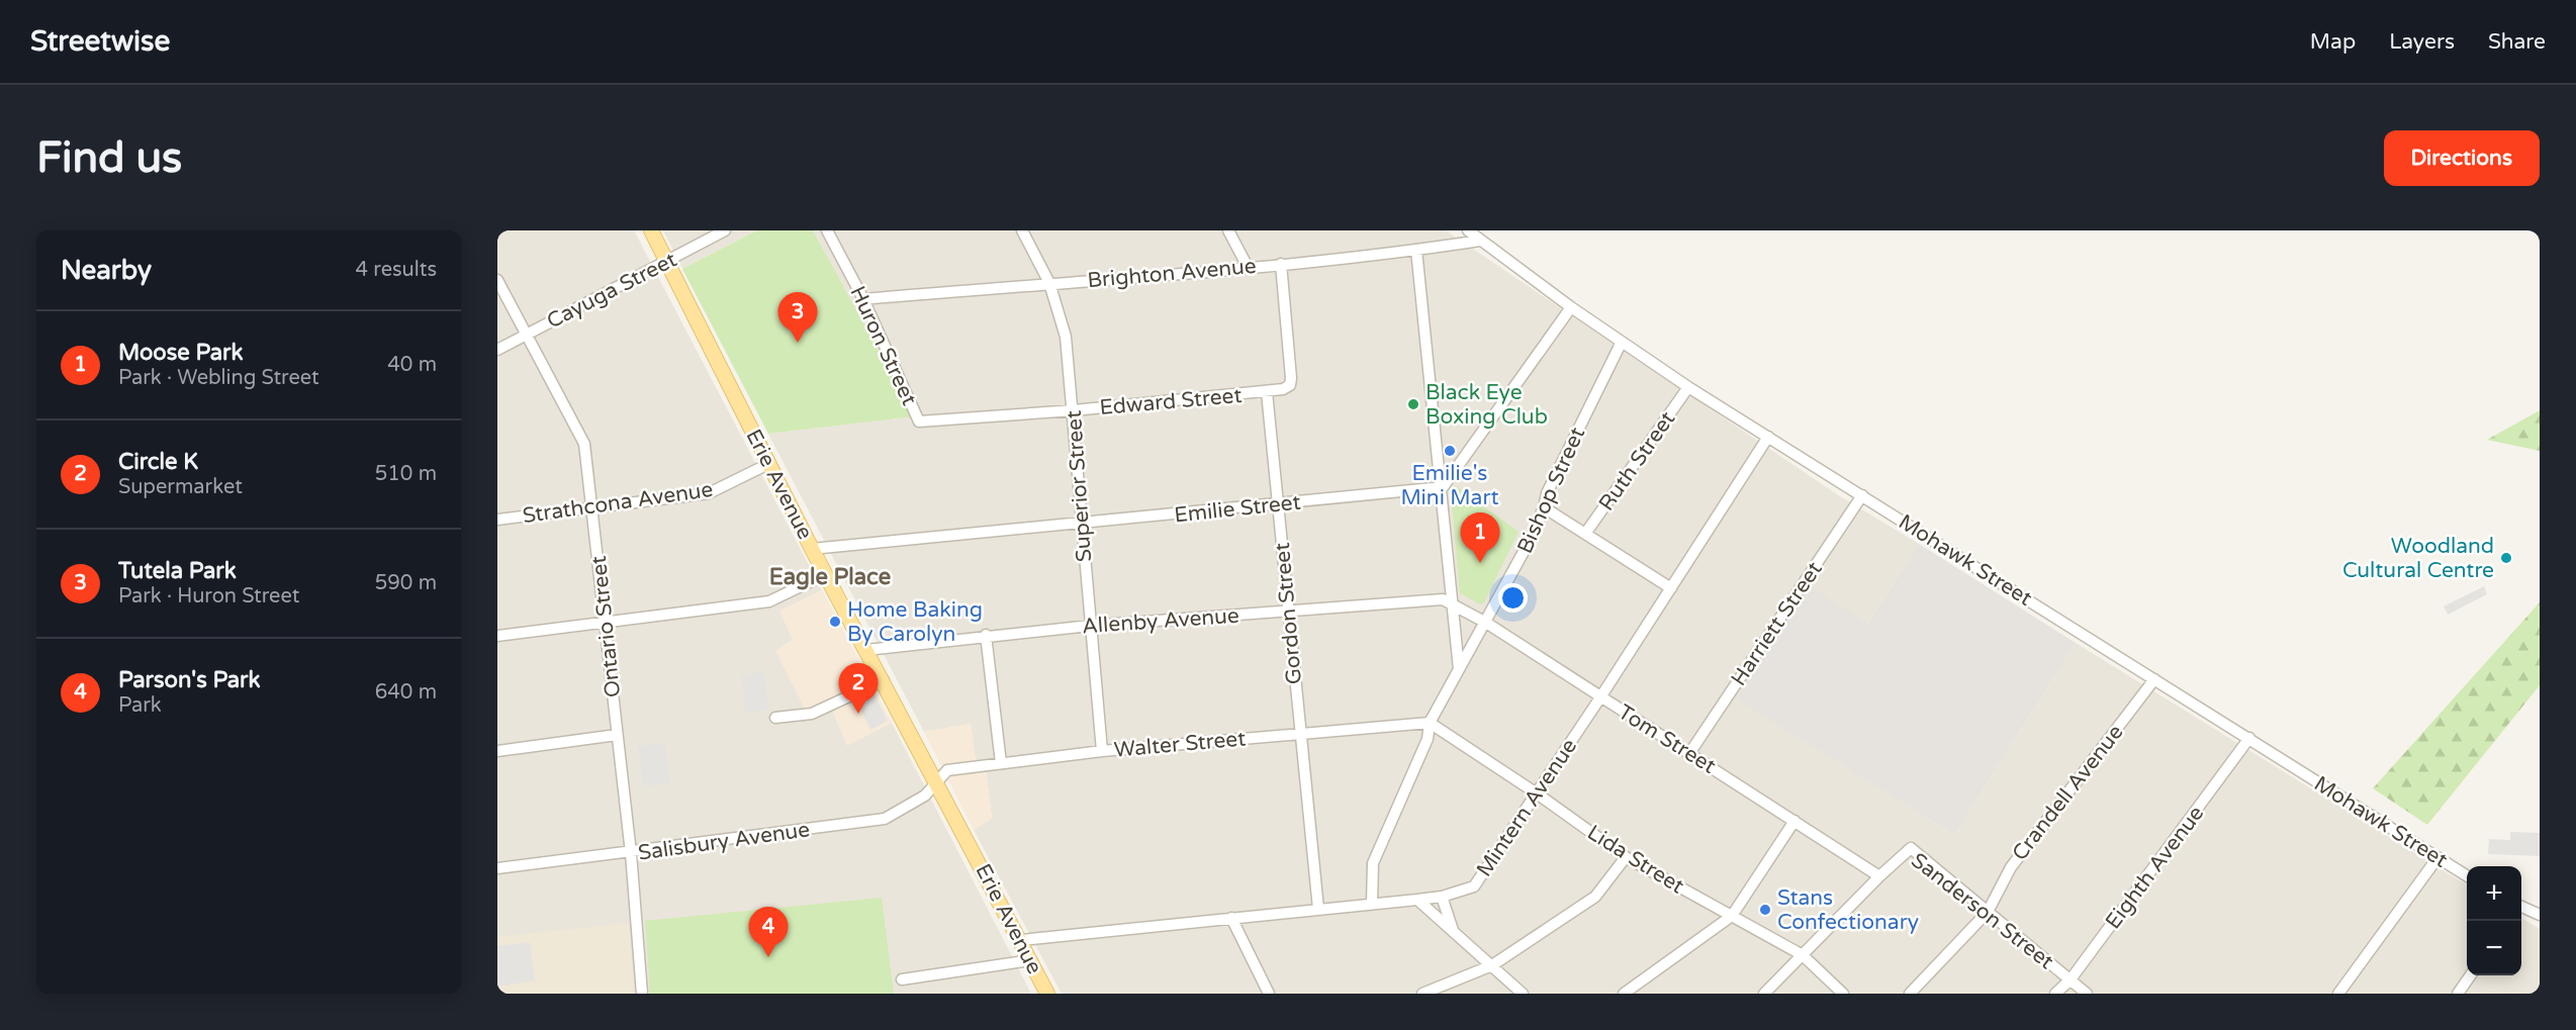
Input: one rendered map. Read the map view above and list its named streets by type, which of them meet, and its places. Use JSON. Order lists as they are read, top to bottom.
{
  "streets": {
    "main road": ["Erie Avenue"],
    "street": [
      "Brighton Avenue",
      "Cayuga Street",
      "Huron Street",
      "Edward Street",
      "Ruth Street",
      "Superior Street",
      "Bishop Street",
      "Strathcona Avenue",
      "Emilie Street",
      "Mohawk Street",
      "Gordon Street",
      "Allenby Avenue",
      "Harriett Street",
      "Ontario Street",
      "Tom Street",
      "Walter Street",
      "Crandell Avenue",
      "Mintern Avenue",
      "Salisbury Avenue",
      "Lida Street",
      "Eighth Avenue",
      "Sanderson Street"
    ]
  },
  "crossings": [
    ["Brighton Avenue", "Huron Street"],
    ["Brighton Avenue", "Superior Street"],
    ["Brighton Avenue", "Mohawk Street"],
    ["Cayuga Street", "Erie Avenue"],
    ["Cayuga Street", "Ontario Street"],
    ["Huron Street", "Edward Street"],
    ["Huron Street", "Superior Street"],
    ["Edward Street", "Superior Street"],
    ["Edward Street", "Gordon Street"],
    ["Ruth Street", "Mohawk Street"],
    ["Erie Avenue", "Strathcona Avenue"],
    ["Erie Avenue", "Emilie Street"],
    ["Erie Avenue", "Allenby Avenue"],
    ["Erie Avenue", "Walter Street"],
    ["Erie Avenue", "Mintern Avenue"],
    ["Erie Avenue", "Salisbury Avenue"],
    ["Superior Street", "Emilie Street"],
    ["Superior Street", "Allenby Avenue"],
    ["Superior Street", "Walter Street"],
    ["Bishop Street", "Mohawk Street"],
    ["Bishop Street", "Tom Street"],
    ["Bishop Street", "Walter Street"],
    ["Bishop Street", "Mintern Avenue"],
    ["Bishop Street", "Lida Street"],
    ["Strathcona Avenue", "Ontario Street"],
    ["Emilie Street", "Gordon Street"],
    ["Mohawk Street", "Harriett Street"],
    ["Mohawk Street", "Crandell Avenue"],
    ["Mohawk Street", "Mintern Avenue"],
    ["Mohawk Street", "Eighth Avenue"],
    ["Gordon Street", "Allenby Avenue"],
    ["Gordon Street", "Walter Street"],
    ["Gordon Street", "Mintern Avenue"],
    ["Allenby Avenue", "Tom Street"],
    ["Harriett Street", "Tom Street"],
    ["Ontario Street", "Salisbury Avenue"],
    ["Tom Street", "Mintern Avenue"],
    ["Tom Street", "Sanderson Street"],
    ["Walter Street", "Salisbury Avenue"],
    ["Walter Street", "Lida Street"],
    ["Crandell Avenue", "Sanderson Street"],
    ["Mintern Avenue", "Lida Street"],
    ["Eighth Avenue", "Sanderson Street"]
  ],
  "districts": ["Eagle Place"],
  "places": [
    "Black Eye Boxing Club",
    "Emilie's Mini Mart",
    "Woodland Cultural Centre",
    "Home Baking By Carolyn",
    "Stans Confectionary"
  ],
  "page": {
    "header": "Streetwise",
    "nav": ["Map", "Layers", "Share"],
    "buttons": "Directions",
    "title": "Find us",
    "heading": ["Nearby", "4 results"],
    "pins": [
      "3",
      "1",
      "2",
      "4"
    ],
    "list": [
      {
        "mark": "1",
        "name": "Moose Park",
        "note": "Park · Webling Street",
        "value": "40 m"
      },
      {
        "mark": "2",
        "name": "Circle K",
        "note": "Supermarket",
        "value": "510 m"
      },
      {
        "mark": "3",
        "name": "Tutela Park",
        "note": "Park · Huron Street",
        "value": "590 m"
      },
      {
        "mark": "4",
        "name": "Parson's Park",
        "note": "Park",
        "value": "640 m"
      }
    ],
    "map_buttons": ["+", "−"]
  }
}
